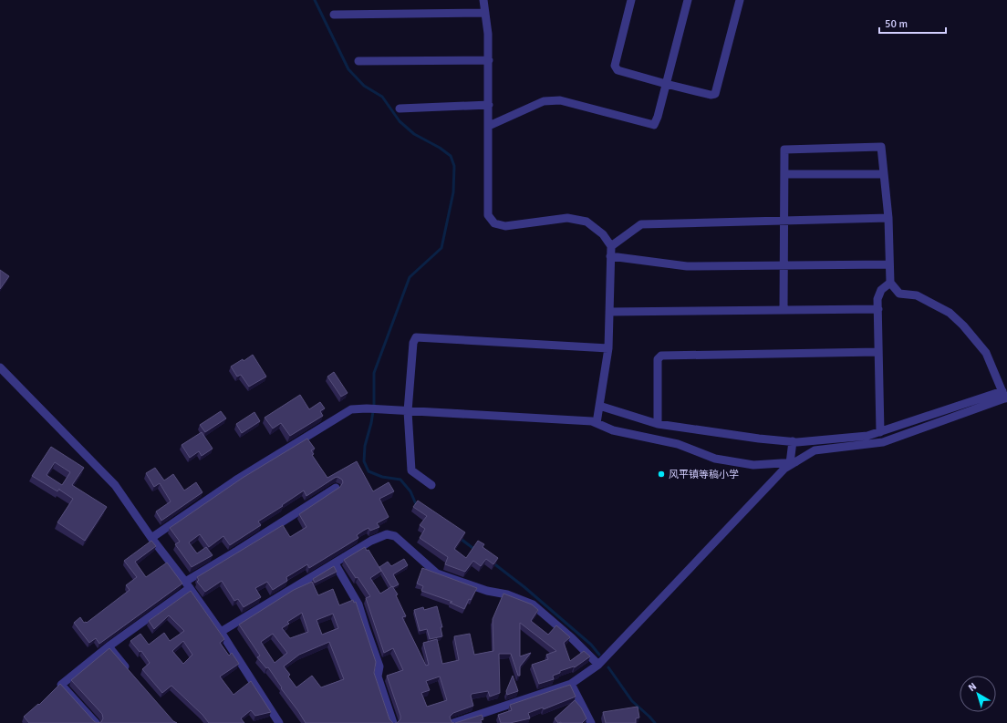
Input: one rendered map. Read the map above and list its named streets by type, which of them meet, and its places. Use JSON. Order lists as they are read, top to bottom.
{
  "places": ["风平镇等稿小学"],
  "scale_bar": "50 m",
  "north": "top left"
}
